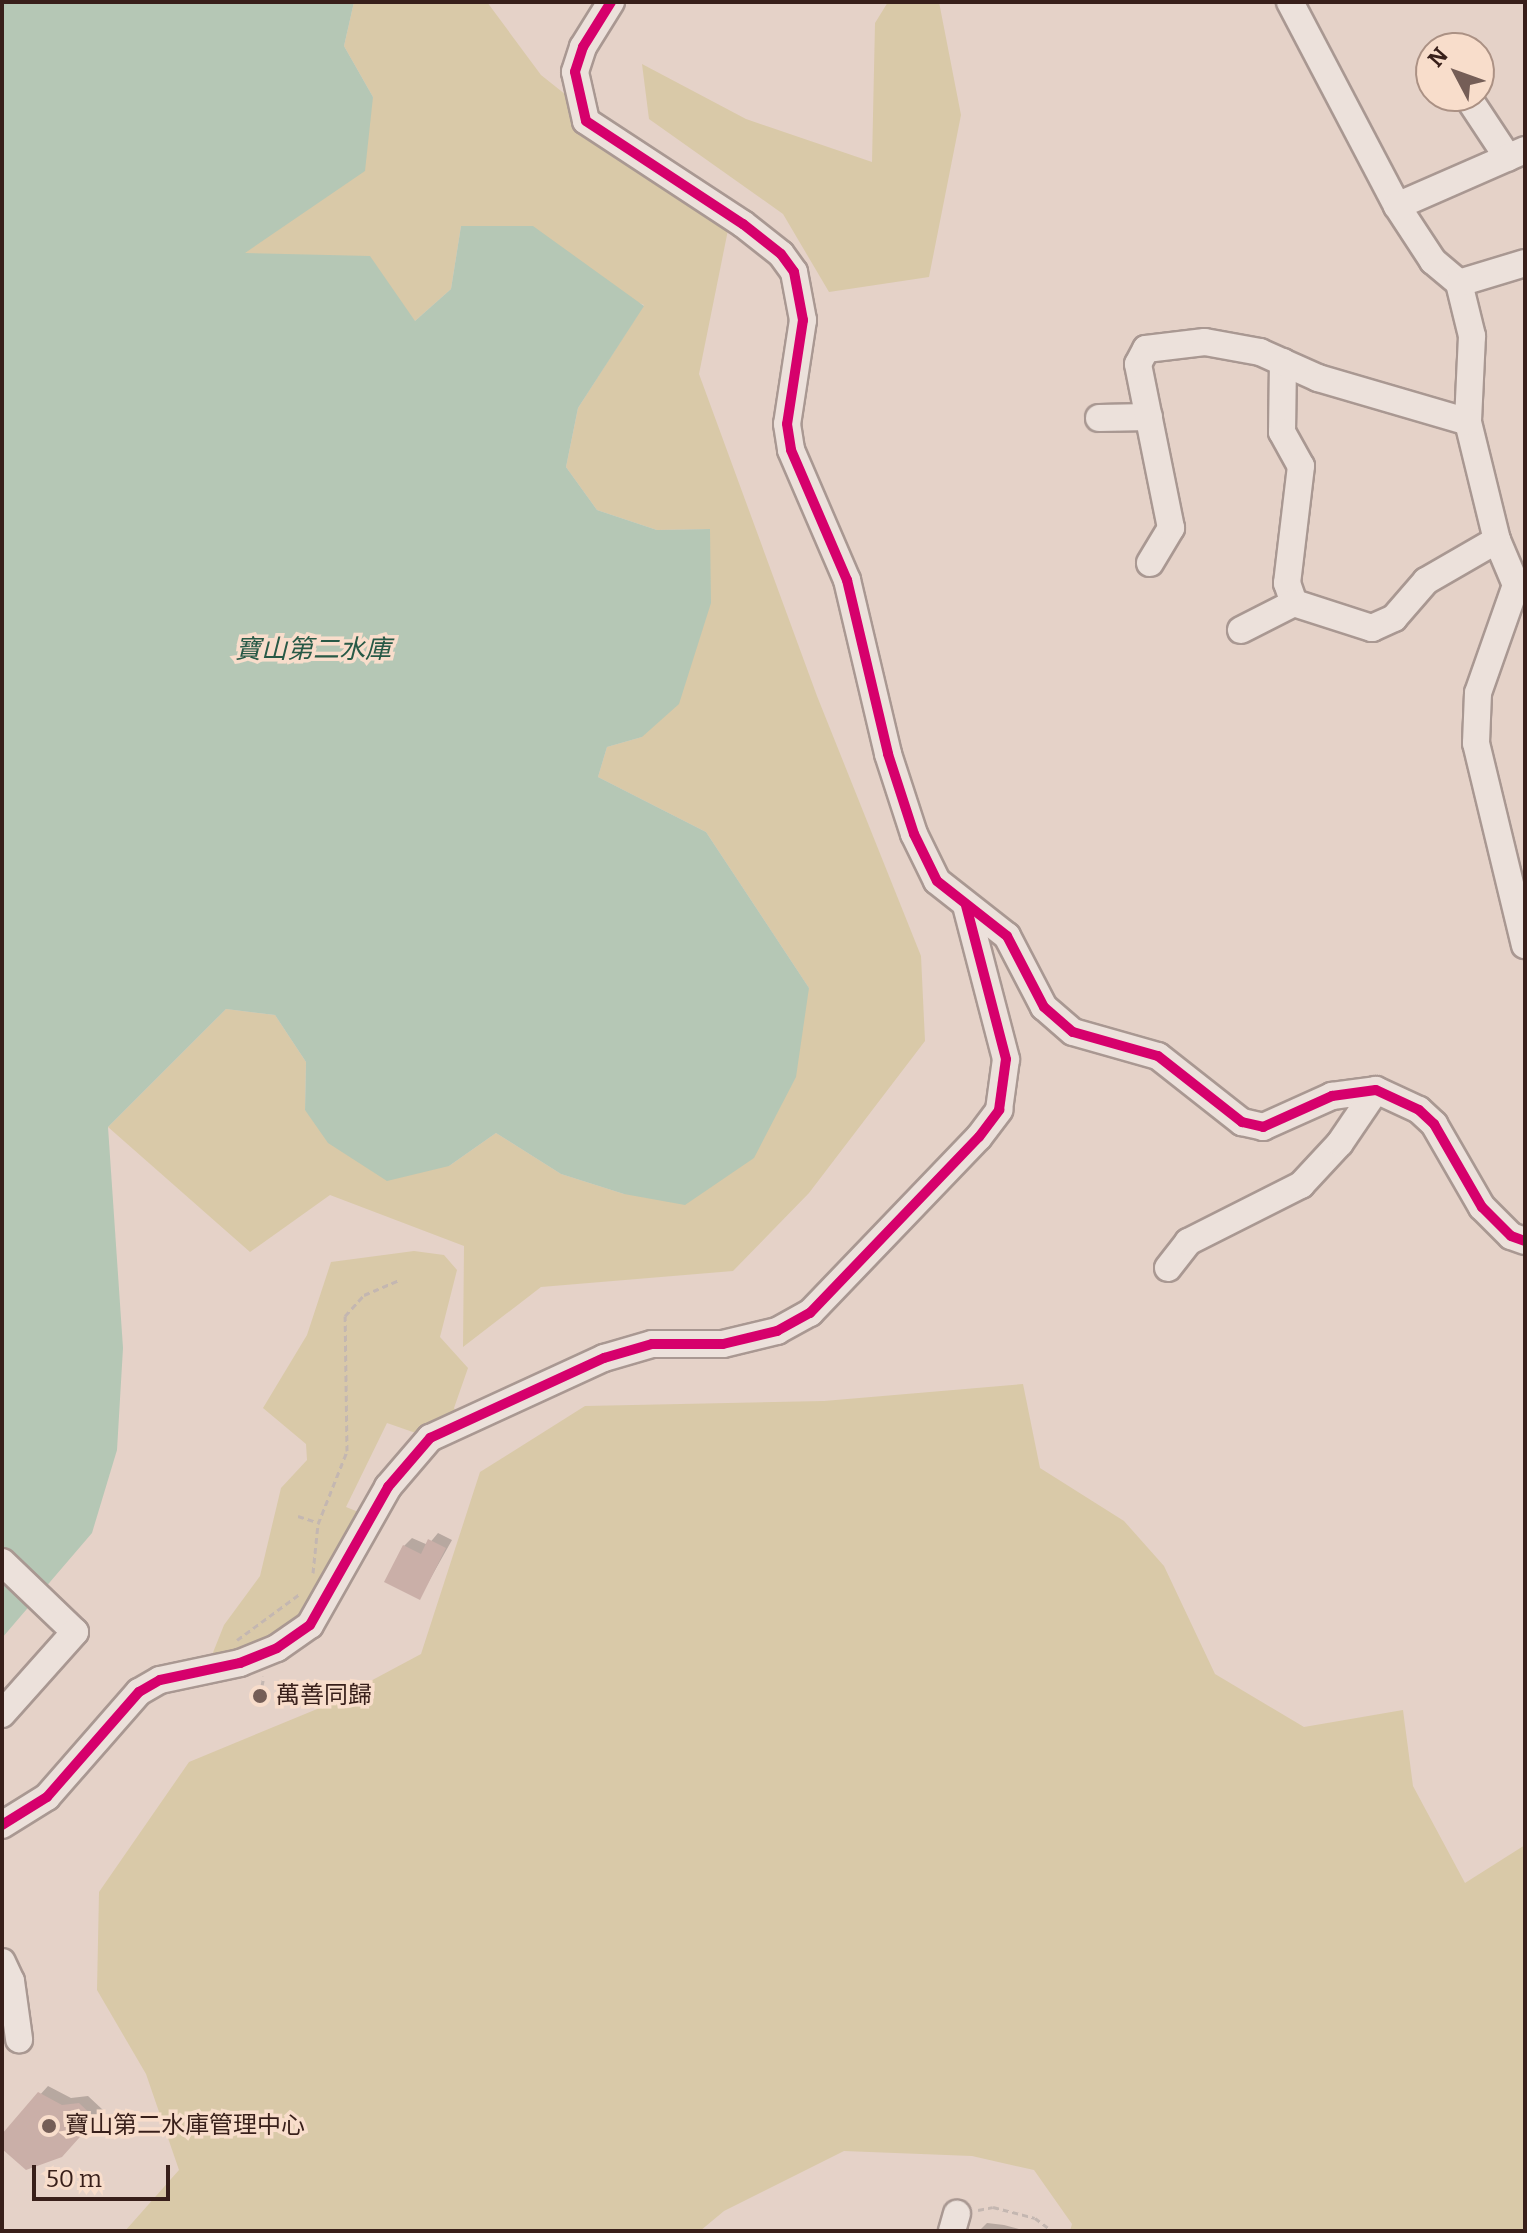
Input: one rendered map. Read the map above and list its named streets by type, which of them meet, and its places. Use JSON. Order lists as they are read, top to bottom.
{
  "water": ["寶山第二水庫"],
  "places": ["萬善同歸", "寶山第二水庫管理中心"],
  "scale_bar": "50 m",
  "north": "top left"
}
